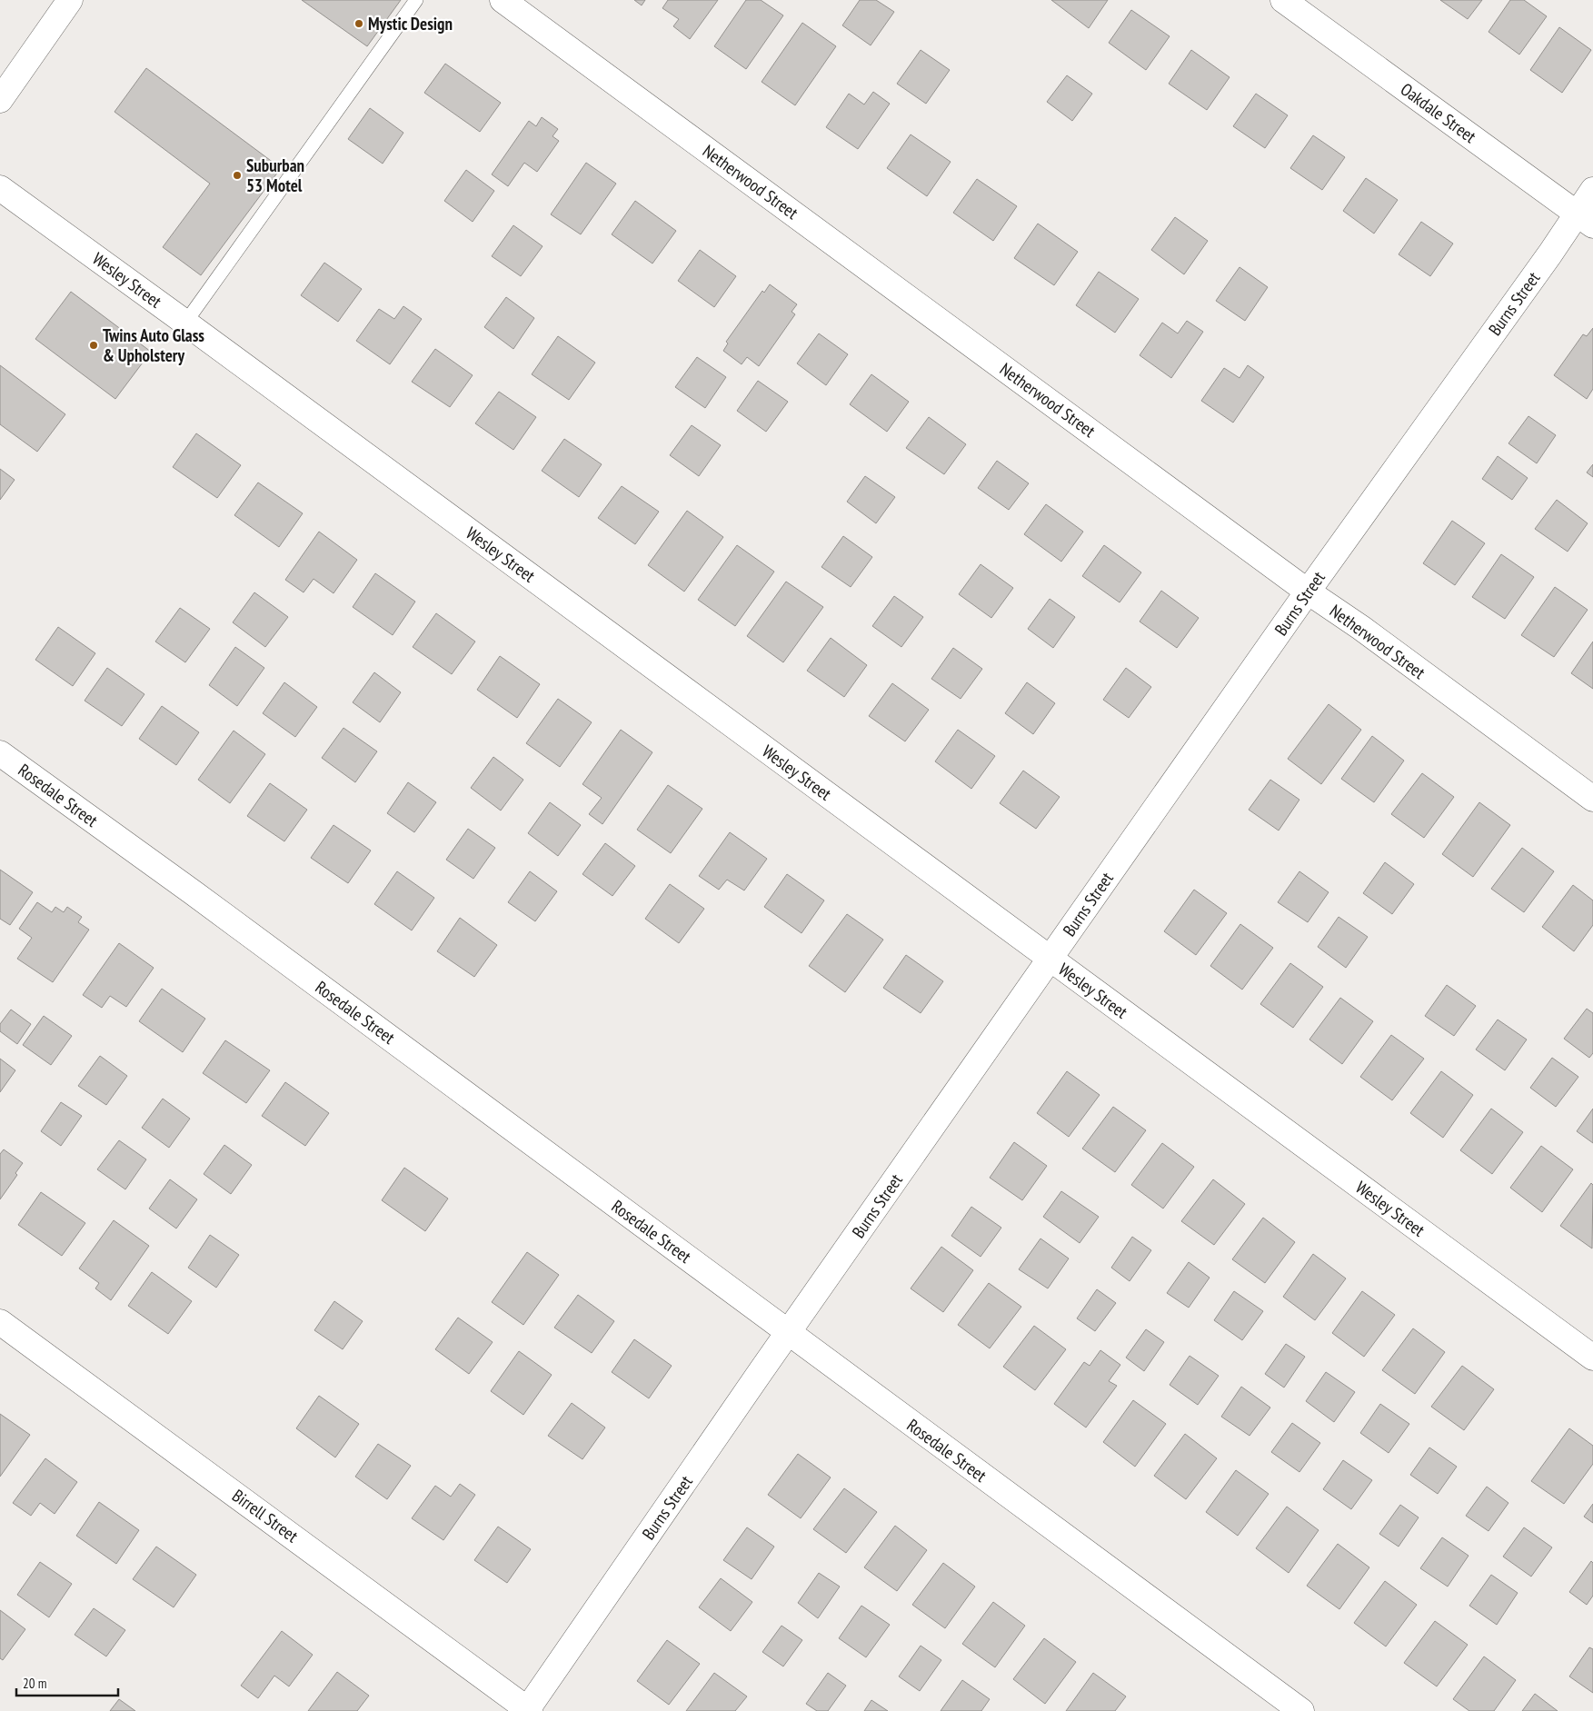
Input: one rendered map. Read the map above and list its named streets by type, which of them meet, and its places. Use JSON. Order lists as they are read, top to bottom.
{
  "streets": {
    "street": [
      "Oakdale Street",
      "Netherwood Street",
      "Wesley Street",
      "Burns Street",
      "Rosedale Street",
      "Birrell Street"
    ]
  },
  "crossings": [
    ["Oakdale Street", "Burns Street"],
    ["Netherwood Street", "Burns Street"],
    ["Wesley Street", "Burns Street"],
    ["Burns Street", "Rosedale Street"],
    ["Burns Street", "Birrell Street"]
  ],
  "places": ["Mystic Design", "Suburban 53 Motel", "Twins Auto Glass & Upholstery"],
  "scale_bar": "20 m"
}
